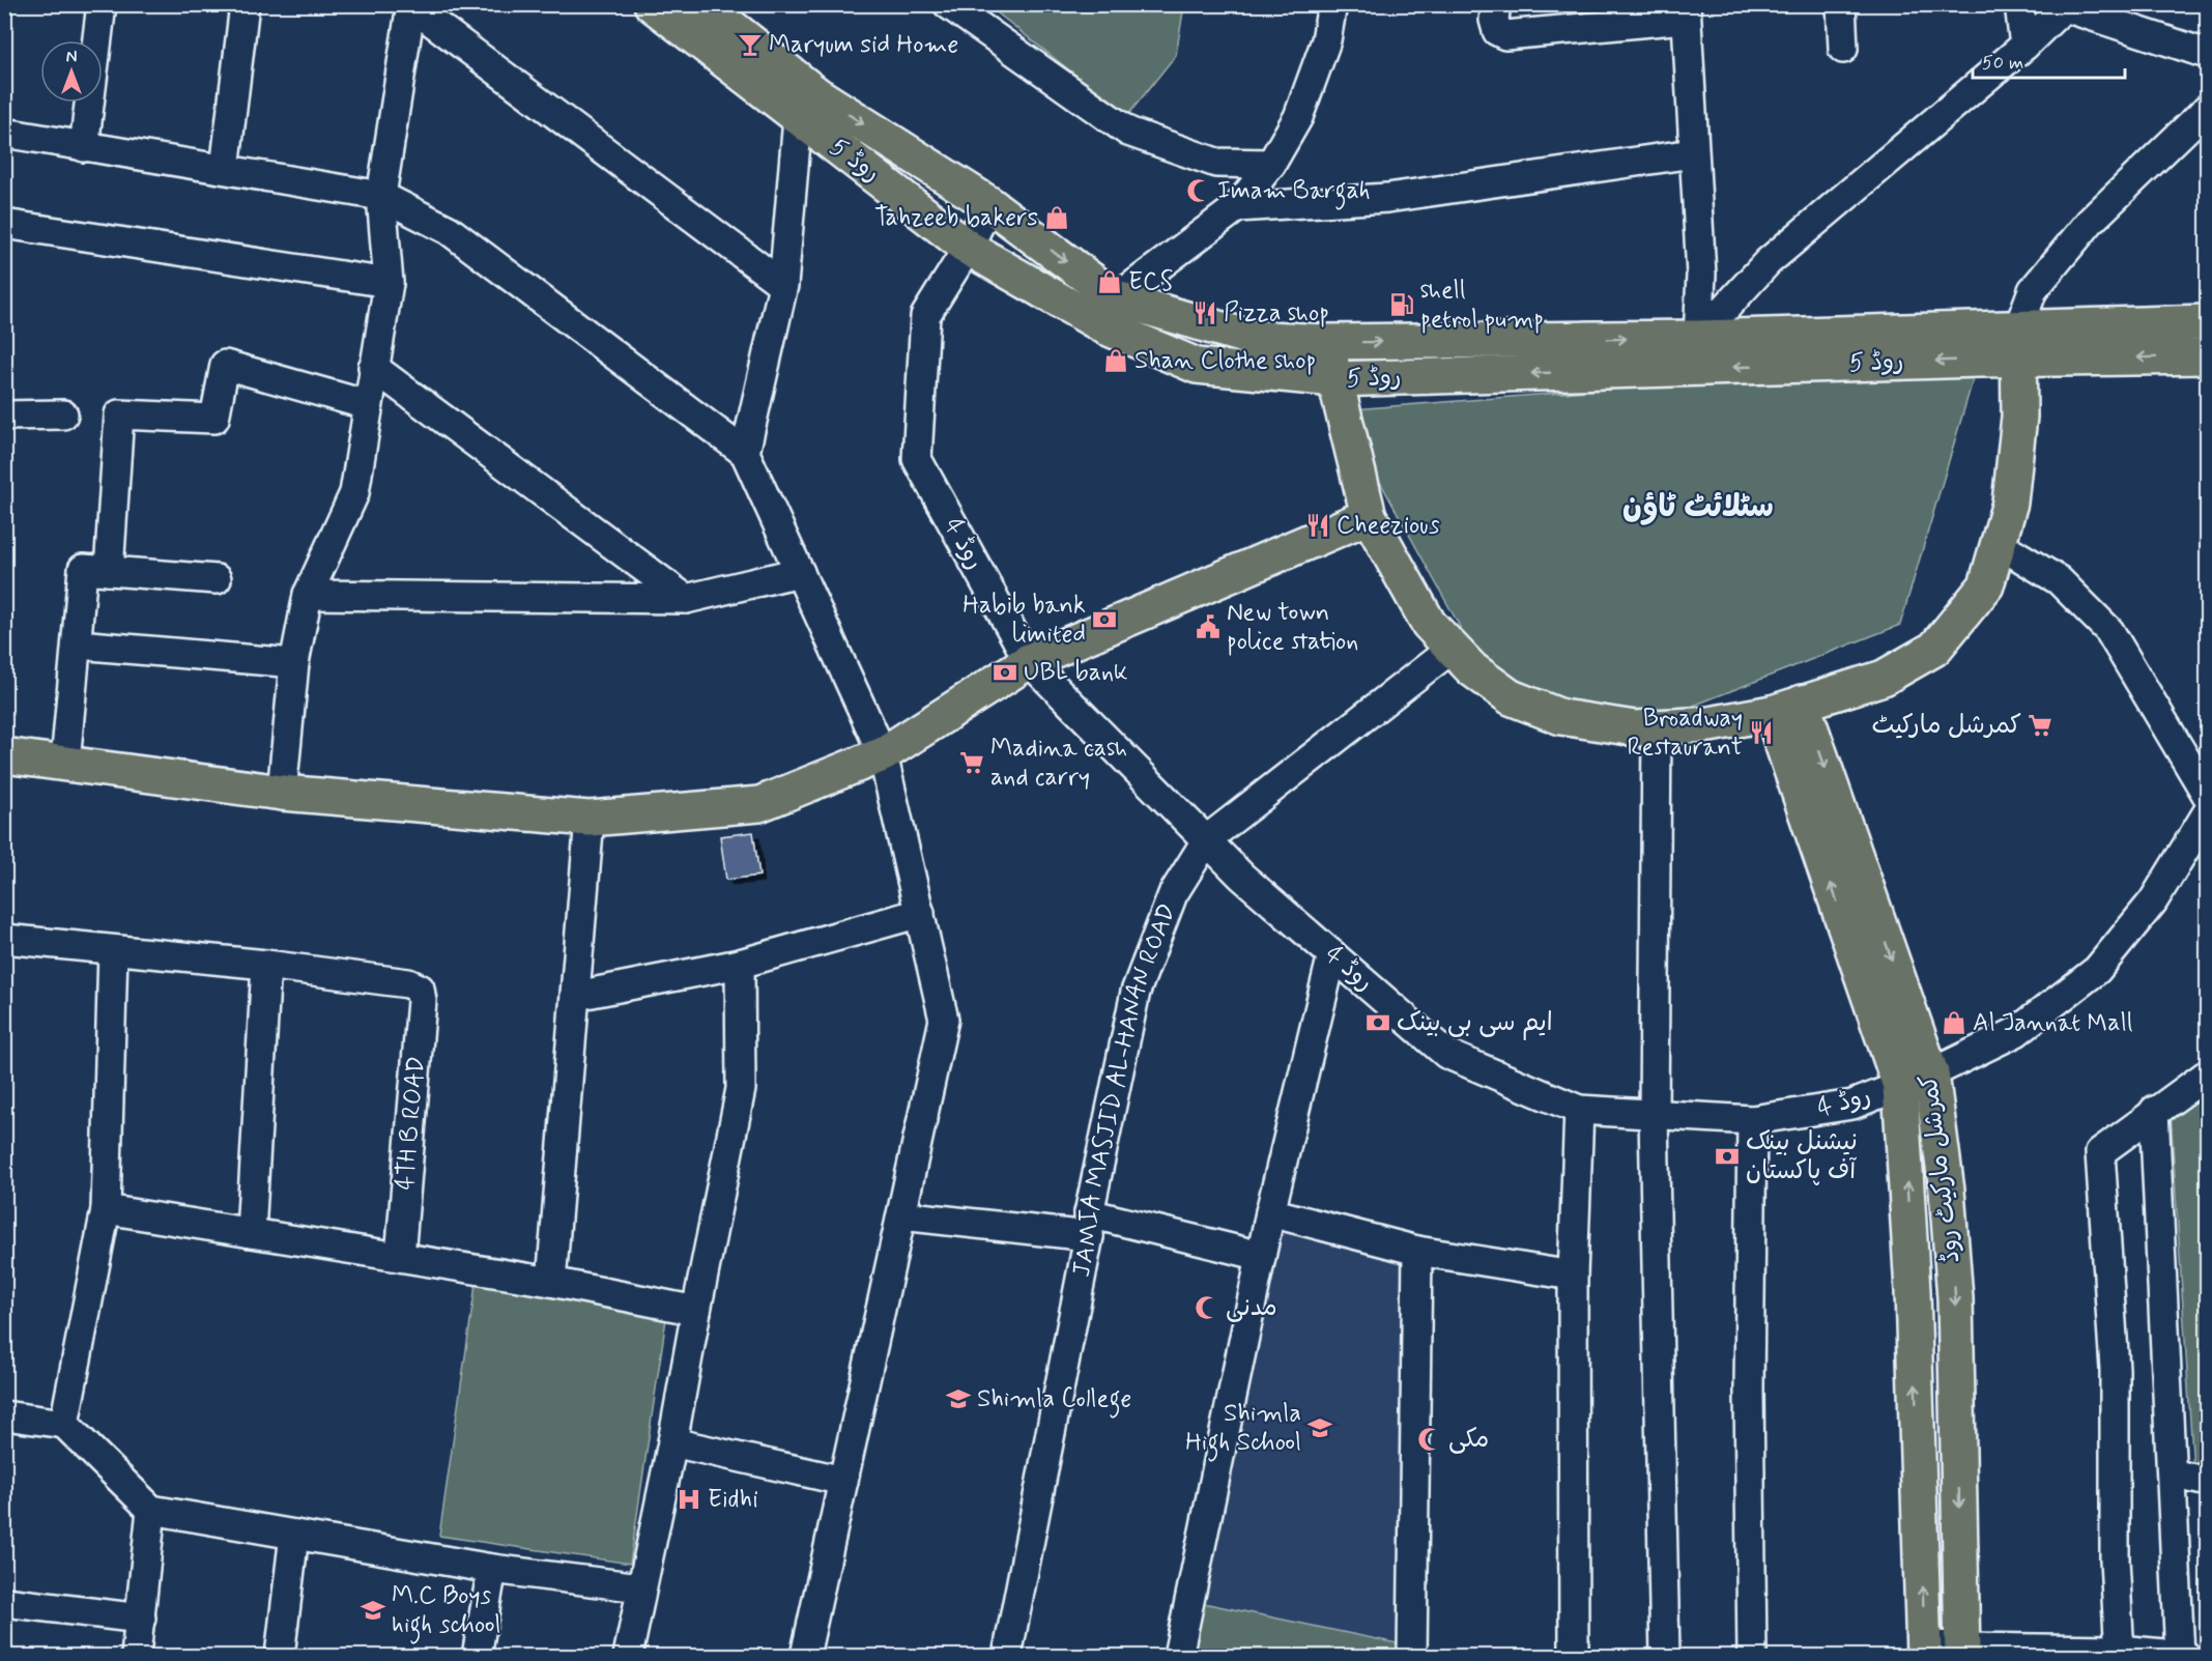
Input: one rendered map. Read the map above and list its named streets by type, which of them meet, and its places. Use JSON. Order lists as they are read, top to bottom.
{
  "streets": {
    "main road": ["روڈ 5", "کمرشل مارکیٹ روڈ"],
    "street": ["روڈ 4", "JAMIA MASJID AL-HANAN ROAD", "4TH B ROAD"]
  },
  "crossings": [
    ["روڈ 5", "روڈ 4"],
    ["روڈ 4", "JAMIA MASJID AL-HANAN ROAD"],
    ["روڈ 4", "کمرشل مارکیٹ روڈ"]
  ],
  "districts": ["سٹلائٹ ٹاؤن"],
  "places": {
    "bar": ["Maryum sid Home"],
    "mosque": ["Imam Bargah", "مدنی", "مکی"],
    "shop": [
      "Tahzeeb bakers",
      "ECS",
      "Shan Clothe shop",
      "Al Jannat Mall"
    ],
    "fuel station": ["shell petrol pump"],
    "restaurant": ["Pizza shop", "Cheezious", "Broadway Restaurant"],
    "bank": [
      "Habib bank limited",
      "UBL bank",
      "ایم سی بی بینک",
      "نیشنل بینک آف پاکستان"
    ],
    "public building": ["New town police station"],
    "supermarket": ["کمرشل مارکیٹ", "Madina cash and carry"],
    "school or university": ["Shimla College", "Shimla High School", "M.C Boys high school"],
    "hospital": ["Eidhi"]
  },
  "scale_bar": "50 m",
  "north": "top"
}
